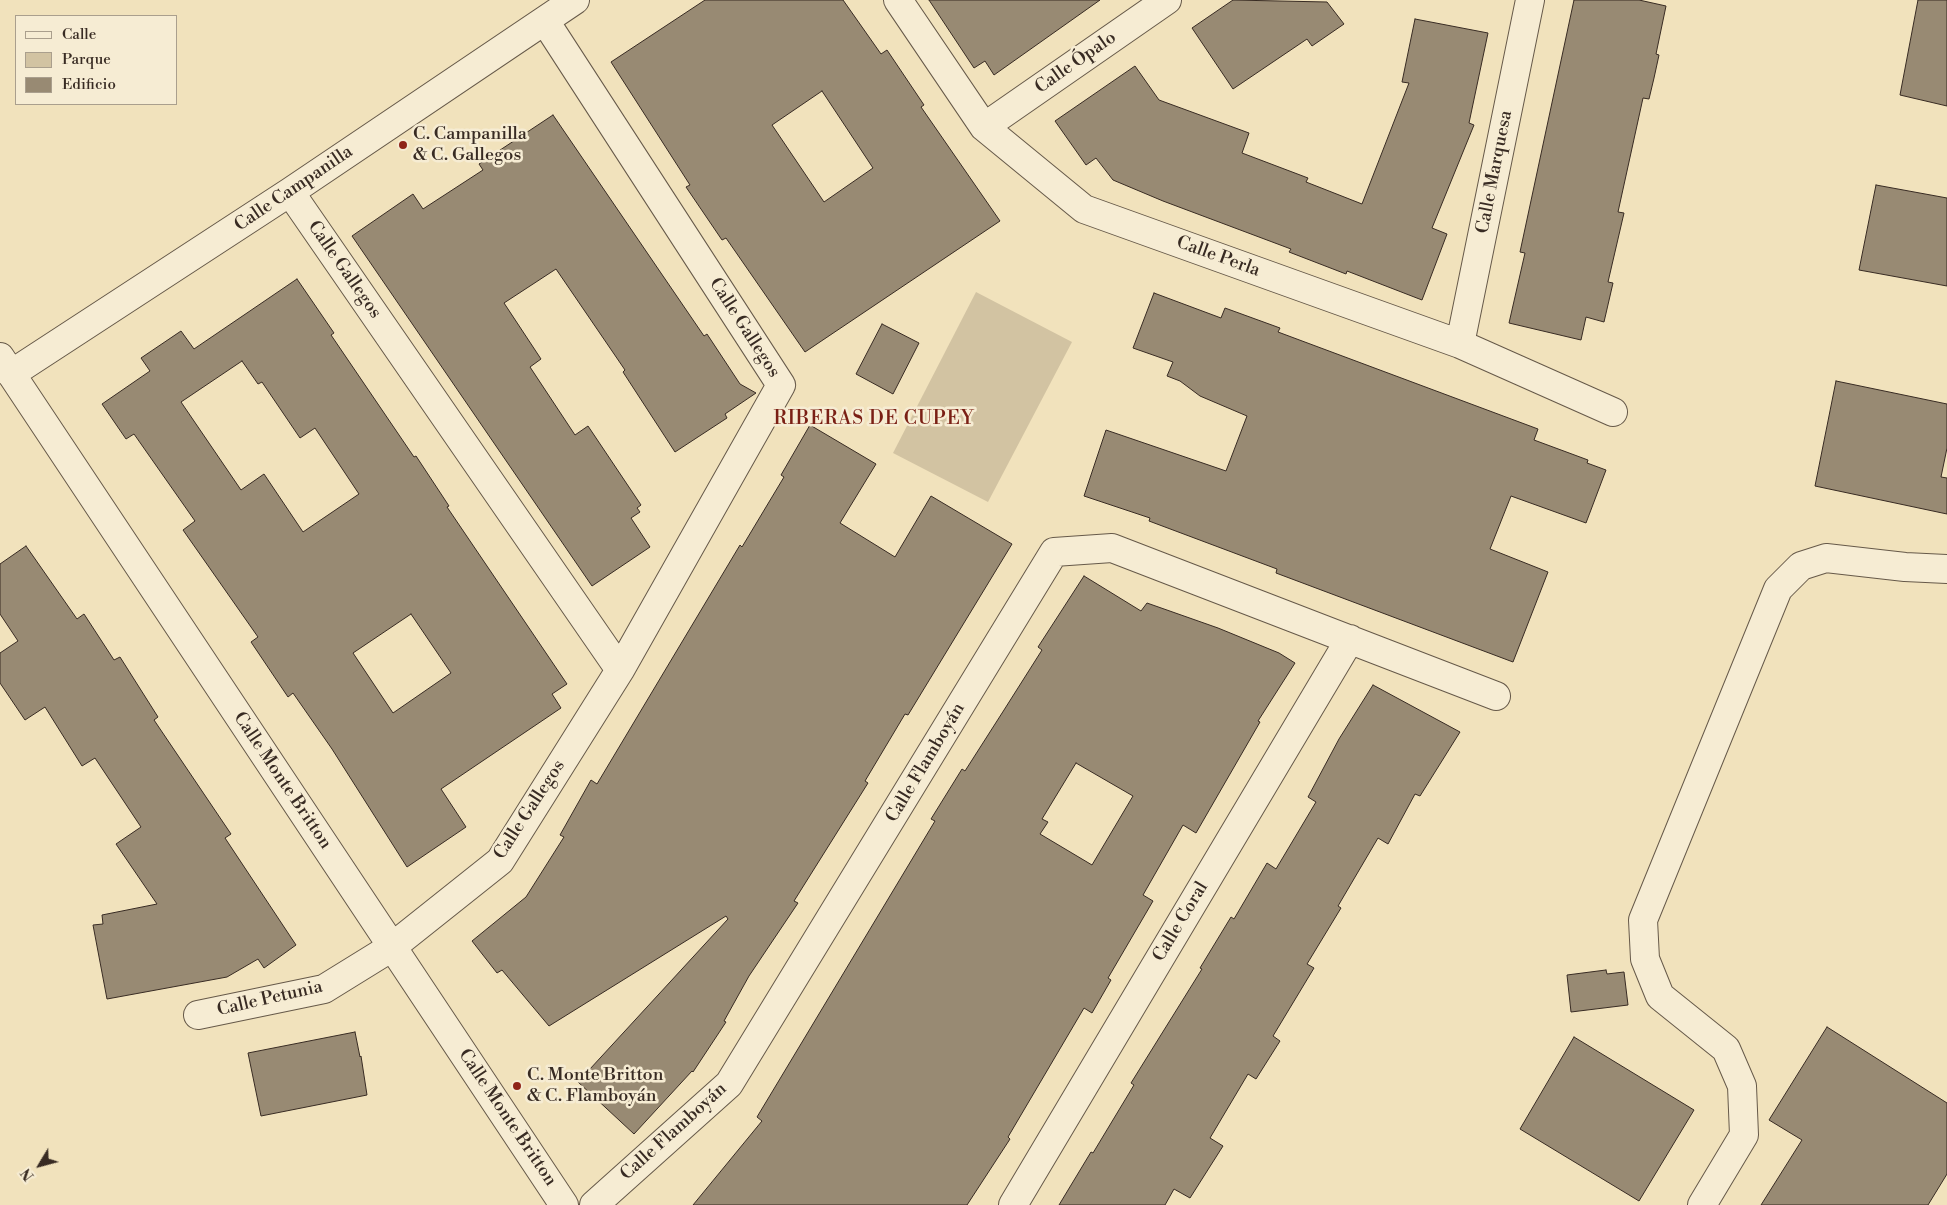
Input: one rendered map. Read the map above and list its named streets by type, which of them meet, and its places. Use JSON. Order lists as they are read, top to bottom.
{
  "streets": {
    "street": [
      "Calle Ópalo",
      "Calle Marquesa",
      "Calle Campanilla",
      "Calle Perla",
      "Calle Gallegos",
      "Calle Flamboyán",
      "Calle Monte Britton",
      "Calle Coral",
      "Calle Petunia"
    ]
  },
  "crossings": [
    ["Calle Ópalo", "Calle Perla"],
    ["Calle Marquesa", "Calle Perla"],
    ["Calle Campanilla", "Calle Gallegos"],
    ["Calle Campanilla", "Calle Monte Britton"],
    ["Calle Gallegos", "Calle Monte Britton"],
    ["Calle Gallegos", "Calle Petunia"],
    ["Calle Flamboyán", "Calle Coral"],
    ["Calle Monte Britton", "Calle Petunia"]
  ],
  "districts": ["RIBERAS DE CUPEY"],
  "places": ["C. Campanilla & C. Gallegos", "C. Monte Britton & C. Flamboyán"],
  "legend": ["Calle", "Parque", "Edificio"],
  "north": "bottom left"
}
